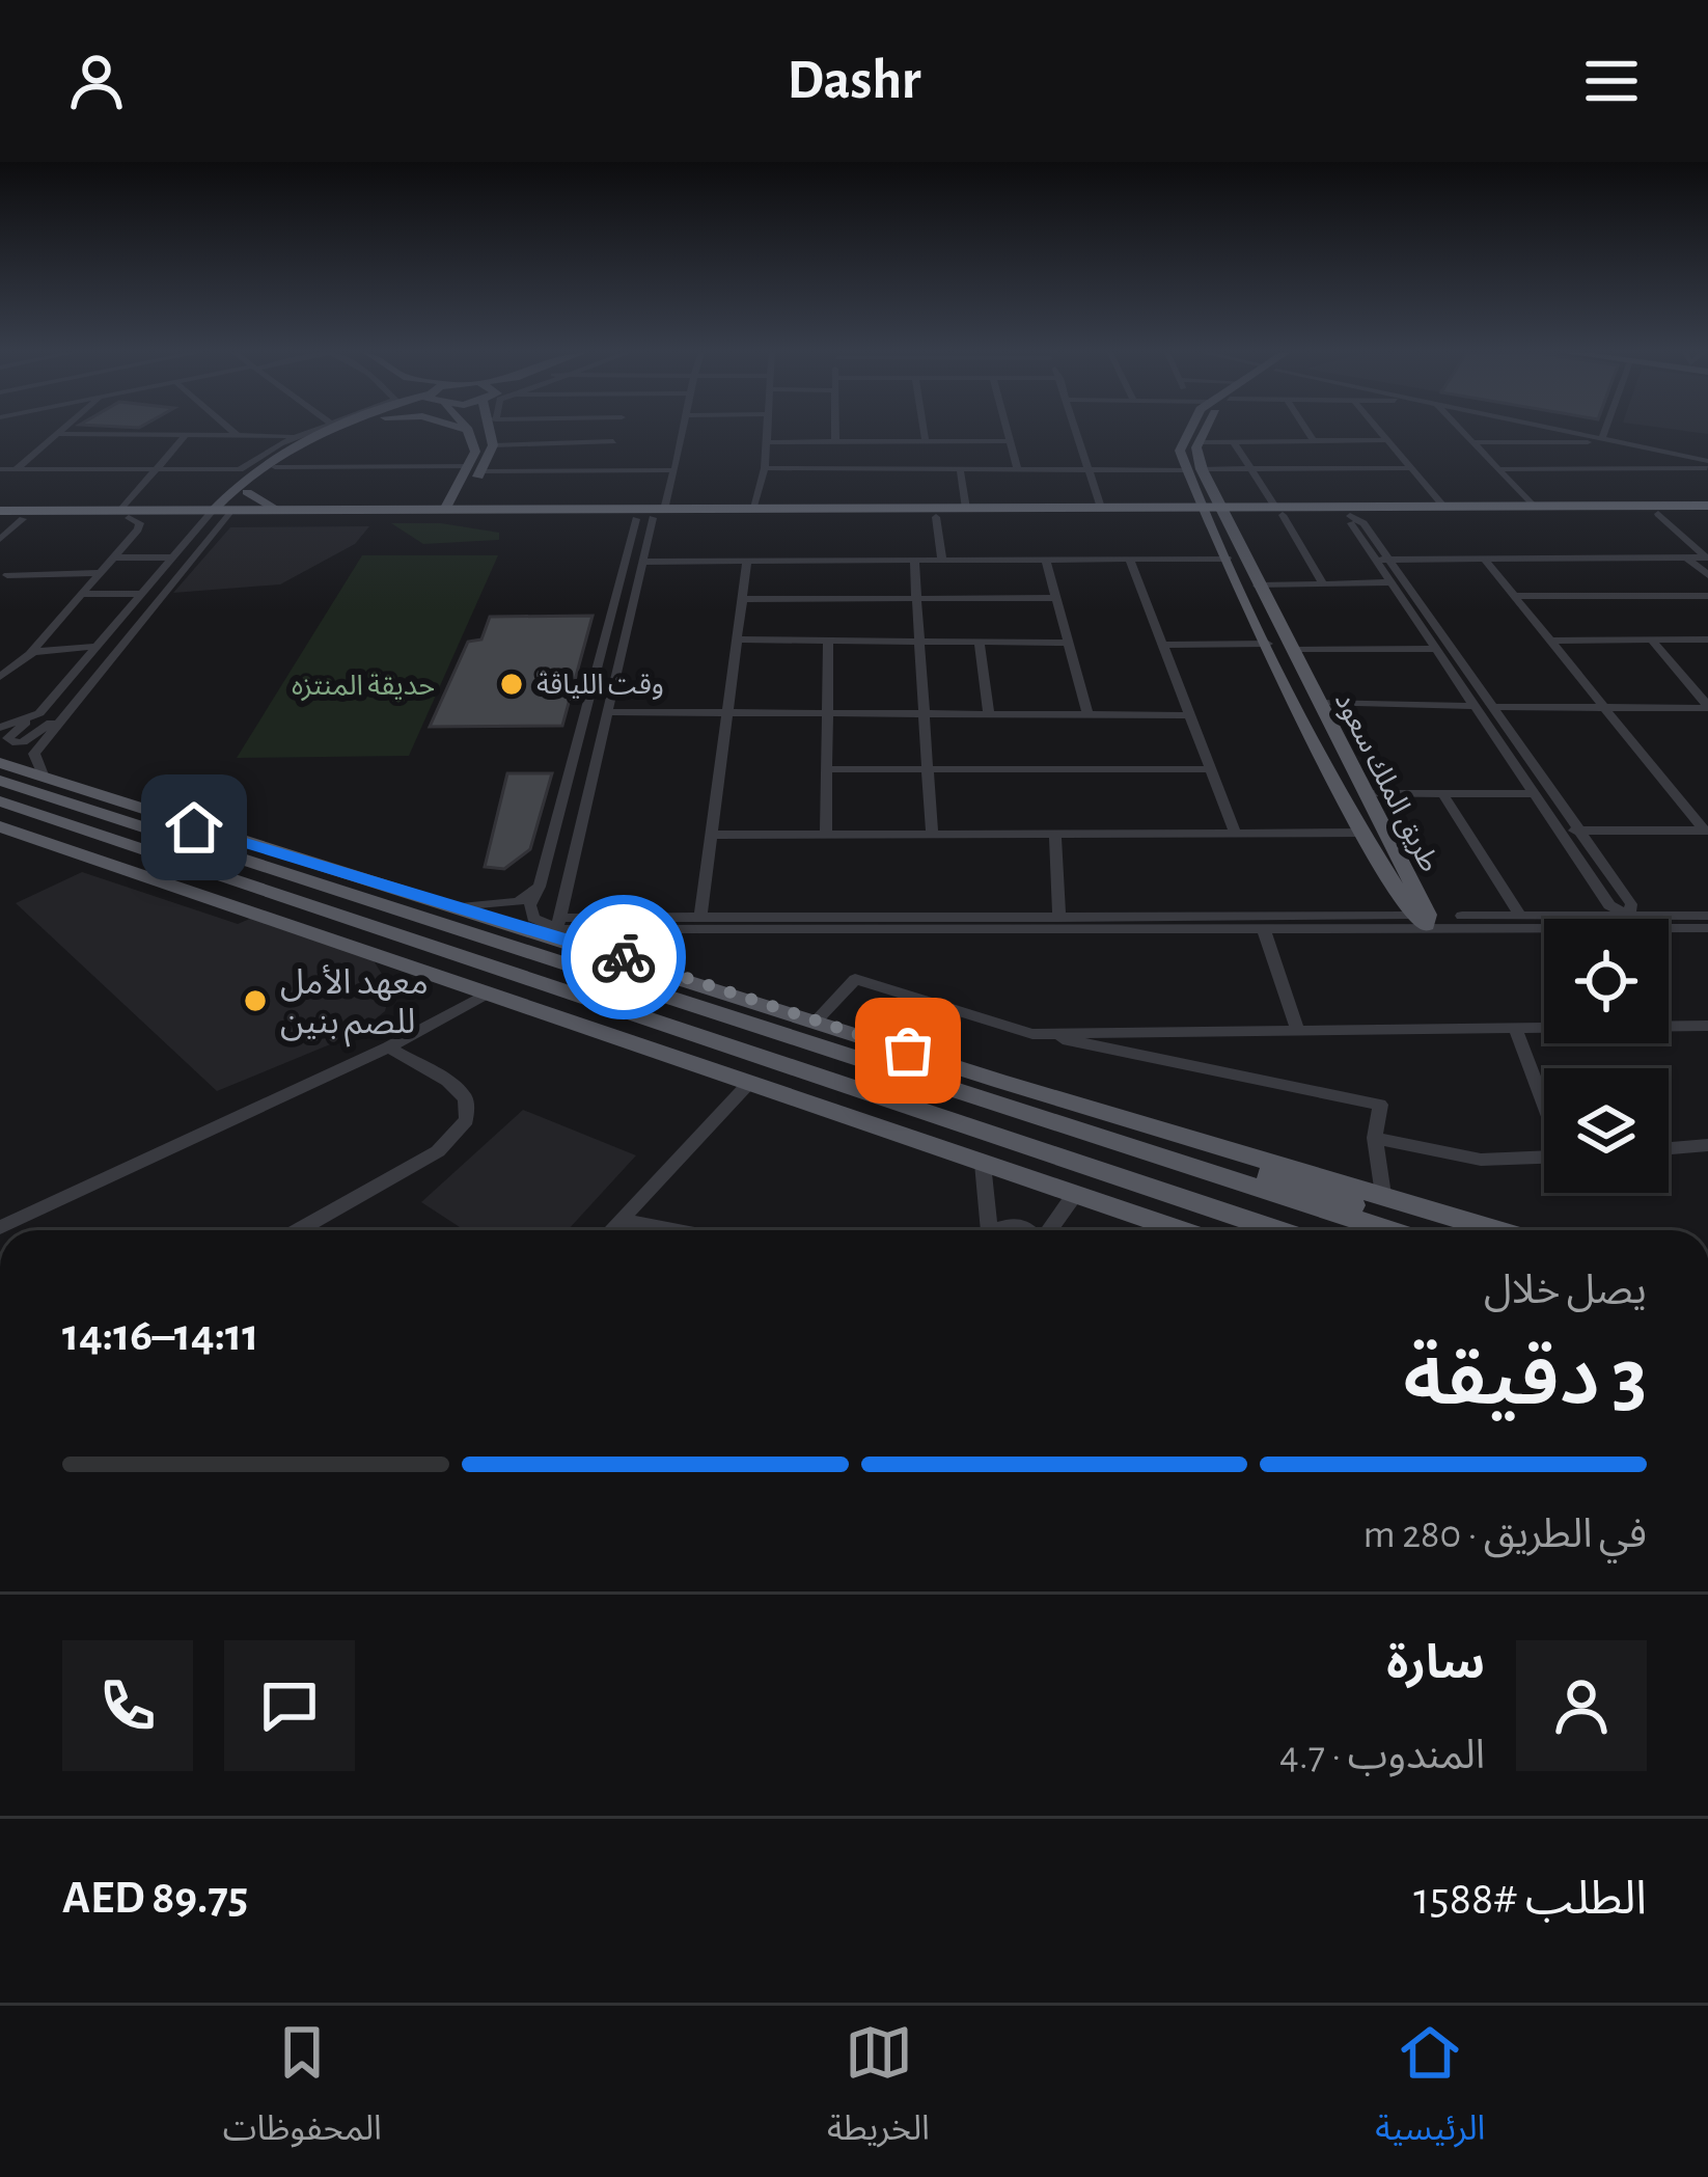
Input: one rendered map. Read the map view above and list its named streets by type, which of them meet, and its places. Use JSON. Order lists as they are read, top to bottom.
{
  "streets": {
    "main road": ["طريق الملك سعود"]
  },
  "parks": ["حديقة المنتزه"],
  "places": ["وقت اللياقة", "معهد الأمل للصم بنين"],
  "page": {
    "header": "Dashr",
    "heading": ["3 دقيقة", "يصل خلال", "14:11–14:16"],
    "panel": [
      "سارة",
      "المندوب · 4.7",
      "الطلب #1588",
      "AED 89.75"
    ],
    "bar": "في الطريق · 280 m",
    "tabs": ["الرئيسية", "الخريطة", "المحفوظات"]
  }
}
